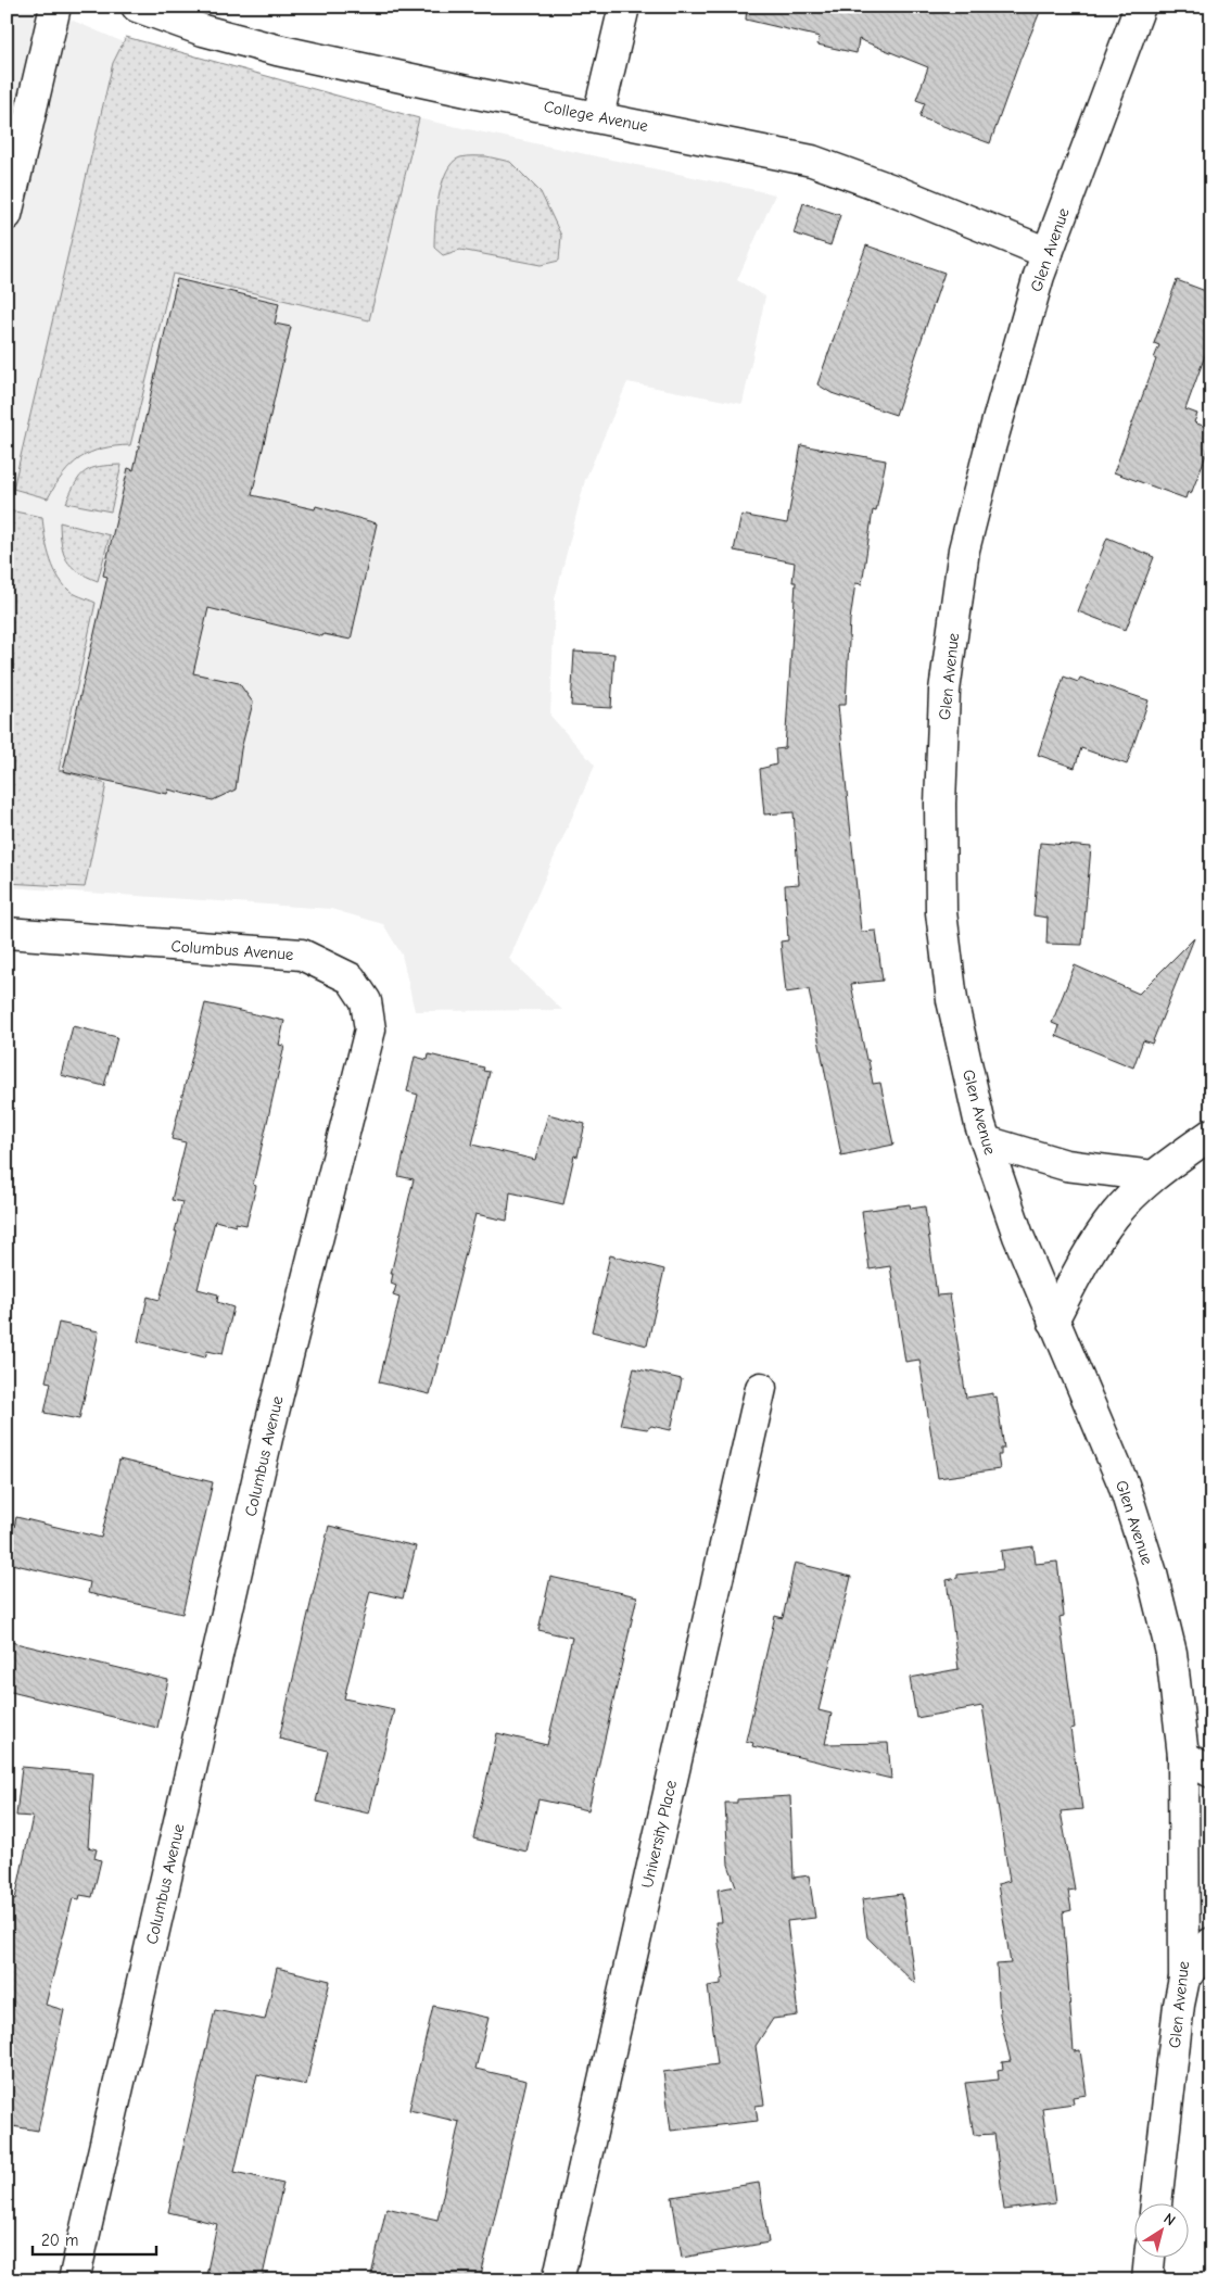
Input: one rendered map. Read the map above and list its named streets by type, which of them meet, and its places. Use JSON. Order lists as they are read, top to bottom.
{
  "streets": {
    "street": [
      "College Avenue",
      "Glen Avenue",
      "Columbus Avenue",
      "University Place"
    ]
  },
  "crossings": [
    ["College Avenue", "Glen Avenue"]
  ],
  "scale_bar": "20 m",
  "north": "top right"
}
